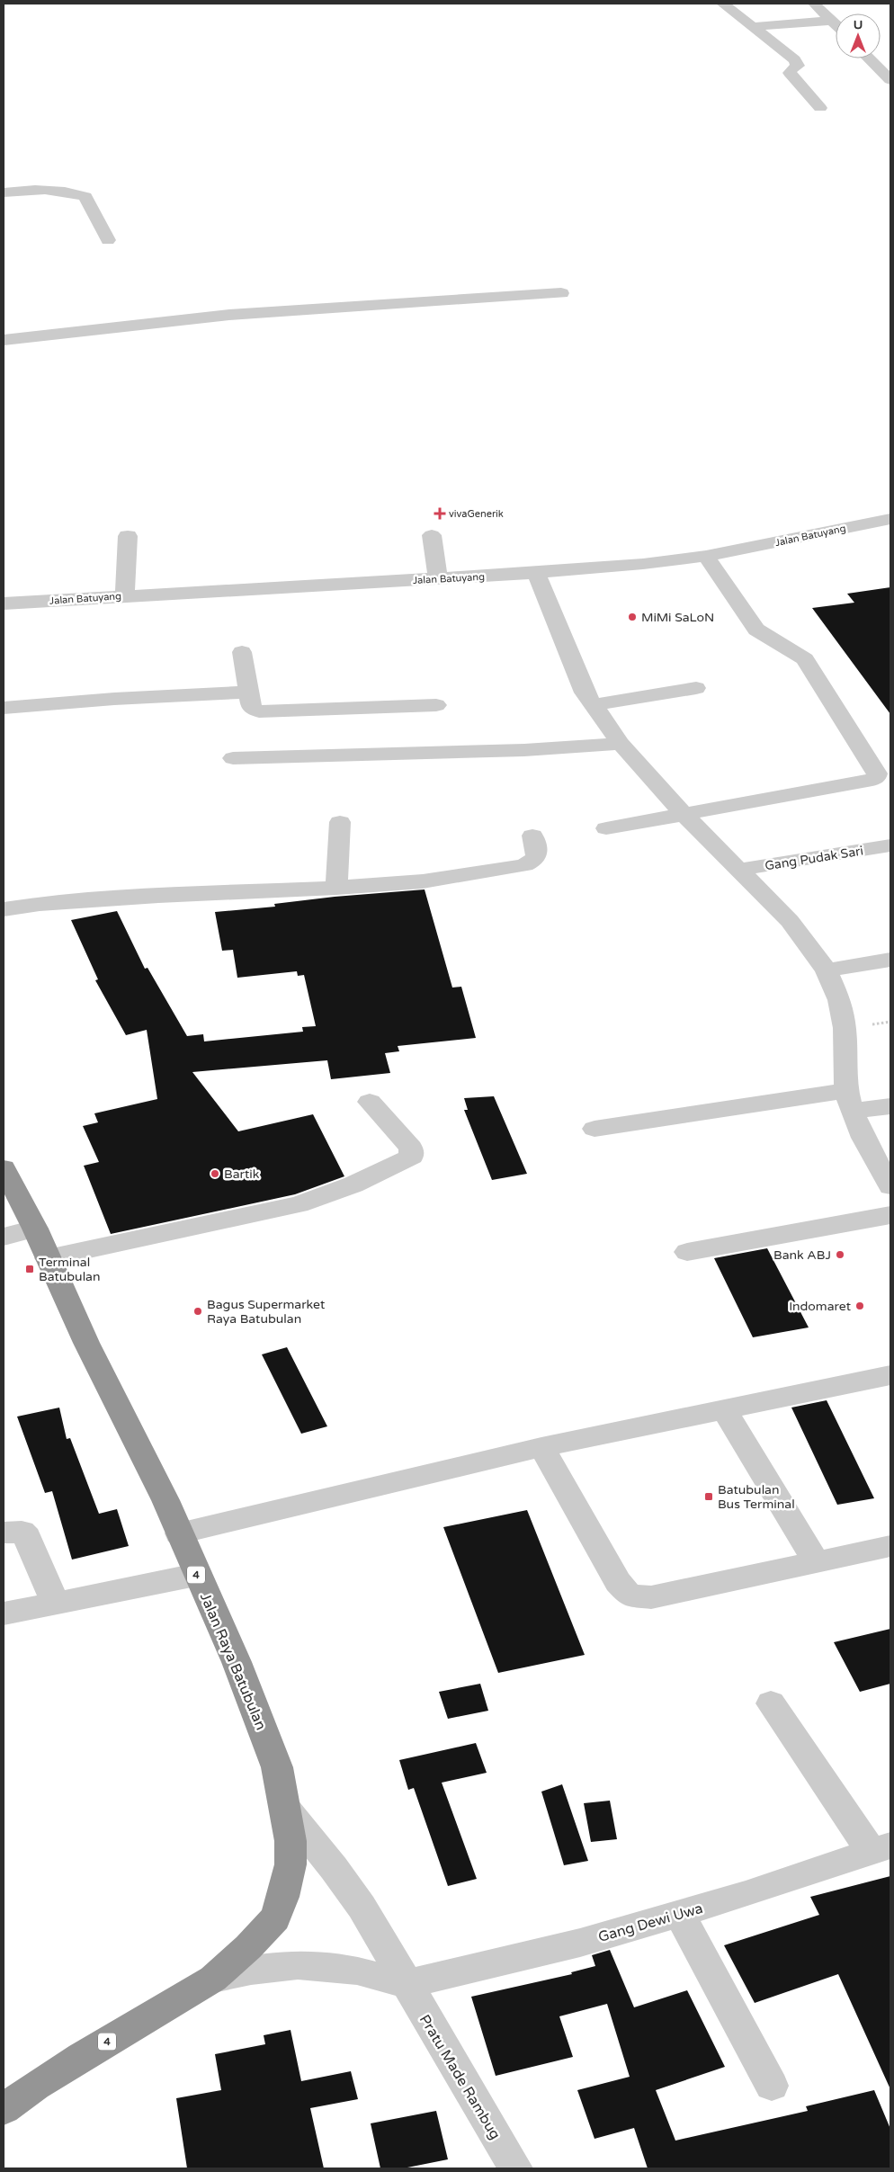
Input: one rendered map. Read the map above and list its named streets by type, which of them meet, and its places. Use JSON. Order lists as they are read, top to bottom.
{
  "streets": {
    "highway": ["4", "Jalan Raya Batubulan"],
    "street": [
      "Jalan Batuyang",
      "Gang Pudak Sari",
      "Gang Dewi Uwa",
      "Pratu Made Rambug"
    ]
  },
  "crossings": [
    ["4", "Jalan Raya Batubulan"],
    ["Jalan Raya Batubulan", "Pratu Made Rambug"],
    ["Gang Dewi Uwa", "Pratu Made Rambug"]
  ],
  "places": {
    "health": ["vivaGenerik"],
    "other": [
      "MiMi SaLoN",
      "Bartik",
      "Bank ABJ",
      "Indomaret",
      "Bagus Supermarket Raya Batubulan"
    ],
    "transit": ["Terminal Batubulan", "Batubulan Bus Terminal"]
  },
  "north": "top"
}
